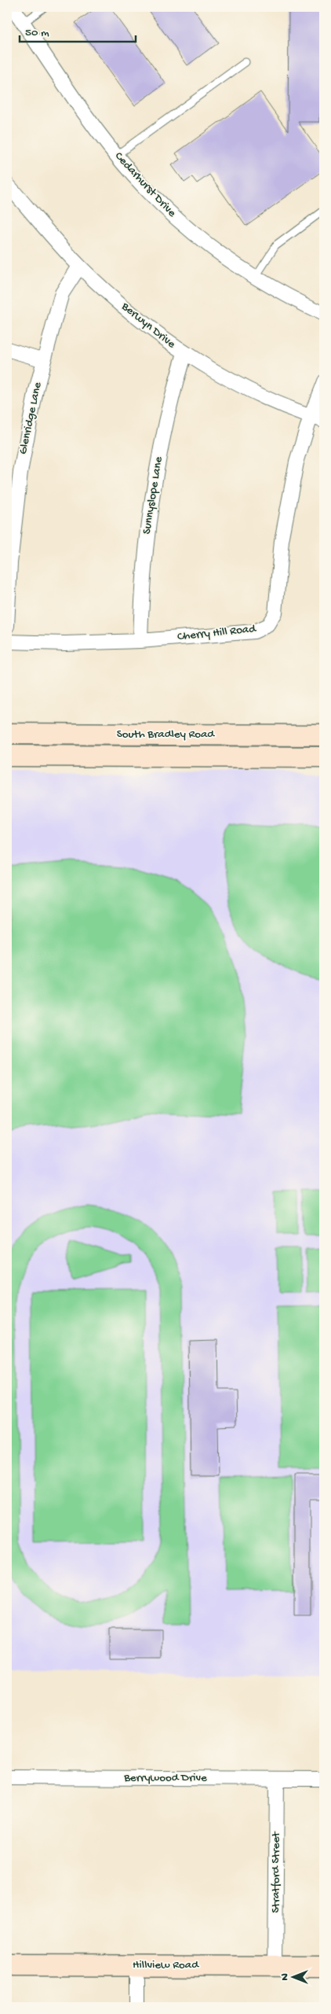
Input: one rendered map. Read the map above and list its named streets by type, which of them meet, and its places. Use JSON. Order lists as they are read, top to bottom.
{
  "streets": {
    "main road": ["South Bradley Road", "Hillview Road"],
    "street": [
      "Cedarhurst Drive",
      "Berwyn Drive",
      "Glenridge Lane",
      "Sunnyslope Lane",
      "Cherry Hill Road",
      "Berrywood Drive",
      "Stratford Street"
    ]
  },
  "crossings": [
    ["Berwyn Drive", "Glenridge Lane"],
    ["Berwyn Drive", "Sunnyslope Lane"],
    ["Berwyn Drive", "Cherry Hill Road"],
    ["Sunnyslope Lane", "Cherry Hill Road"],
    ["Berrywood Drive", "Stratford Street"],
    ["Stratford Street", "Hillview Road"]
  ],
  "scale_bar": "50 m",
  "north": "left"
}
